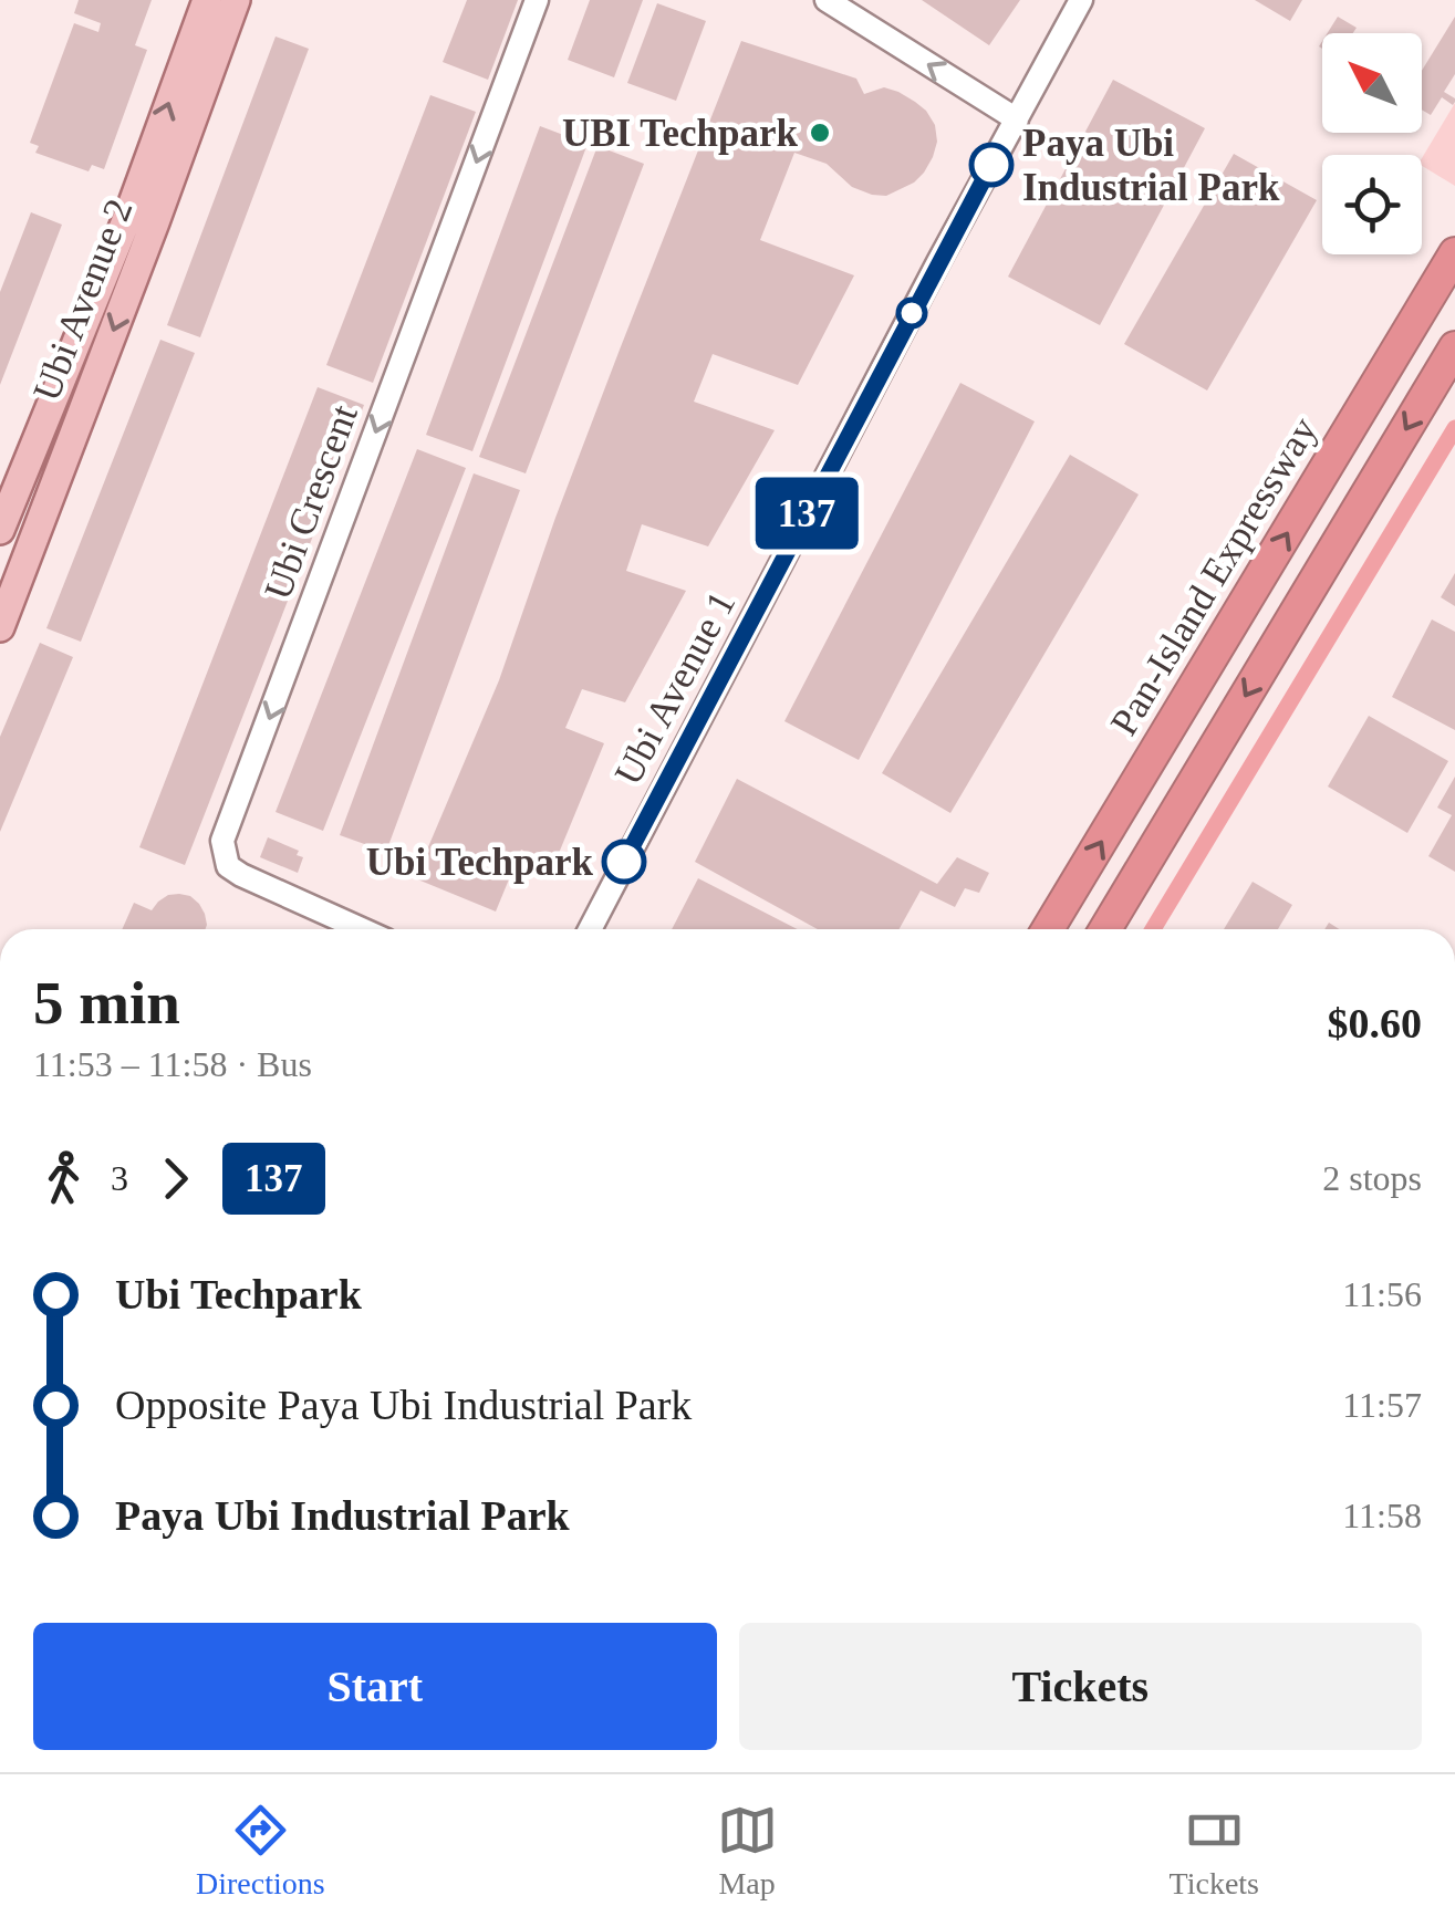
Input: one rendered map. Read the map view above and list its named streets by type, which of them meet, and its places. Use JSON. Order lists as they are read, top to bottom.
{
  "streets": {
    "highway": ["Pan-Island Expressway"],
    "main road": ["Ubi Avenue 2"],
    "street": ["Ubi Crescent", "Ubi Avenue 1"]
  },
  "one_way": ["Ubi Crescent"],
  "places": ["UBI Techpark", "Paya Ubi Industrial Park", "Ubi Techpark"],
  "lines": ["bus line 137"],
  "north": "top left",
  "page": {
    "on_map": "137",
    "heading": ["5 min", "11:53 – 11:58 · Bus", "$0.60"],
    "legs": ["3", "137", "2 stops"],
    "list": [
      {
        "name": "Ubi Techpark",
        "value": "11:56"
      },
      {
        "name": "Opposite Paya Ubi Industrial Park",
        "value": "11:57"
      },
      {
        "name": "Paya Ubi Industrial Park",
        "value": "11:58"
      }
    ],
    "buttons": ["Start", "Tickets"],
    "tabs": ["Directions", "Map", "Tickets"]
  }
}
